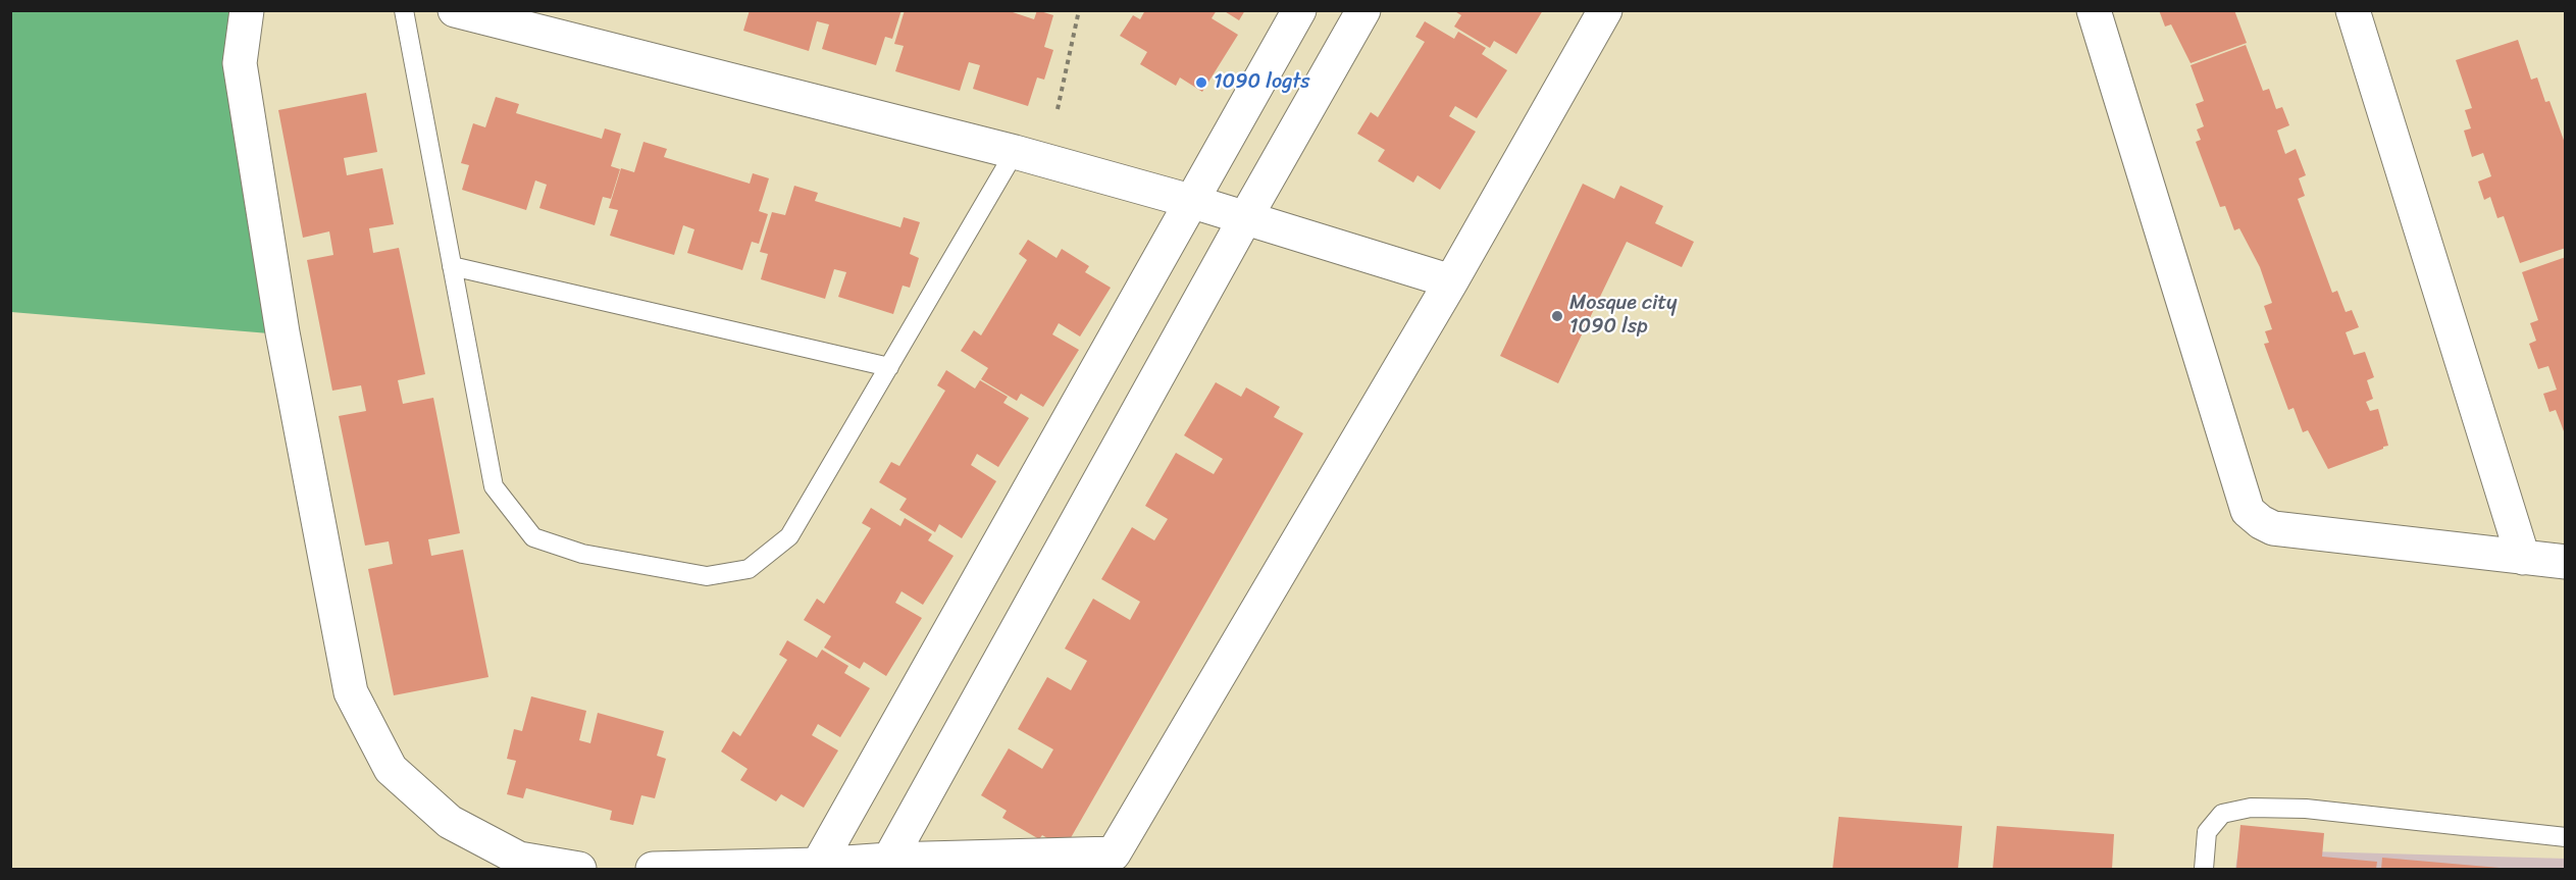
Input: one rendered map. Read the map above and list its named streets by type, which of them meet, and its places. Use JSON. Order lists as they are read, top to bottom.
{
  "places": ["1090 logts", "Mosque city 1090 lsp"]
}
